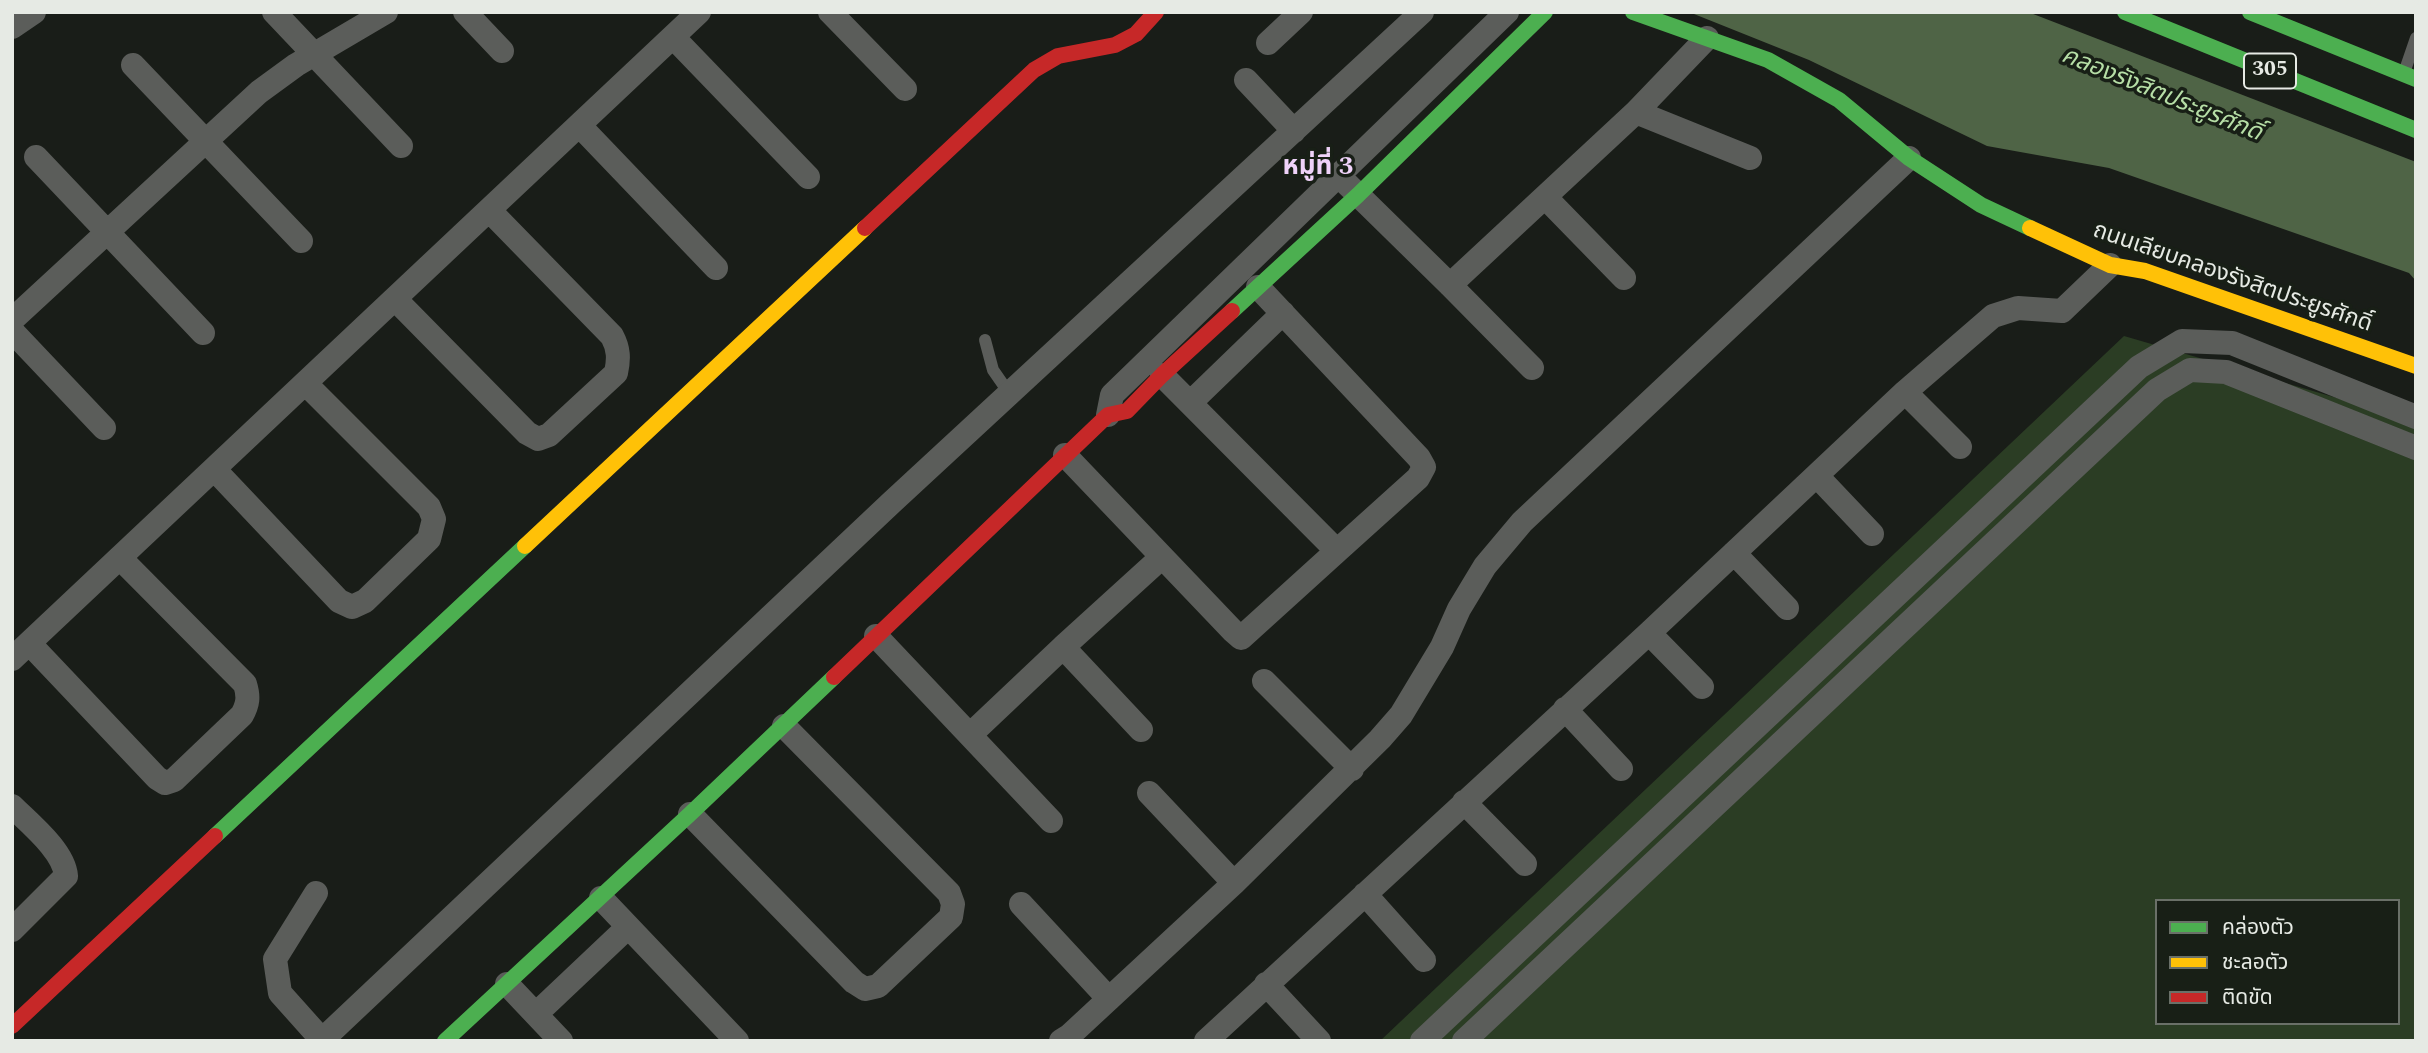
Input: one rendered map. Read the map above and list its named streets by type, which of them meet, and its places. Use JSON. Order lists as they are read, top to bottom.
{
  "streets": {
    "street": ["305", "ถนนเลียบคลองรังสิตประยูรศักดิ์"]
  },
  "districts": ["หมู่ที่ 3"],
  "water": ["คลองรังสิตประยูรศักดิ์"],
  "legend": ["คล่องตัว", "ชะลอตัว", "ติดขัด"]
}
